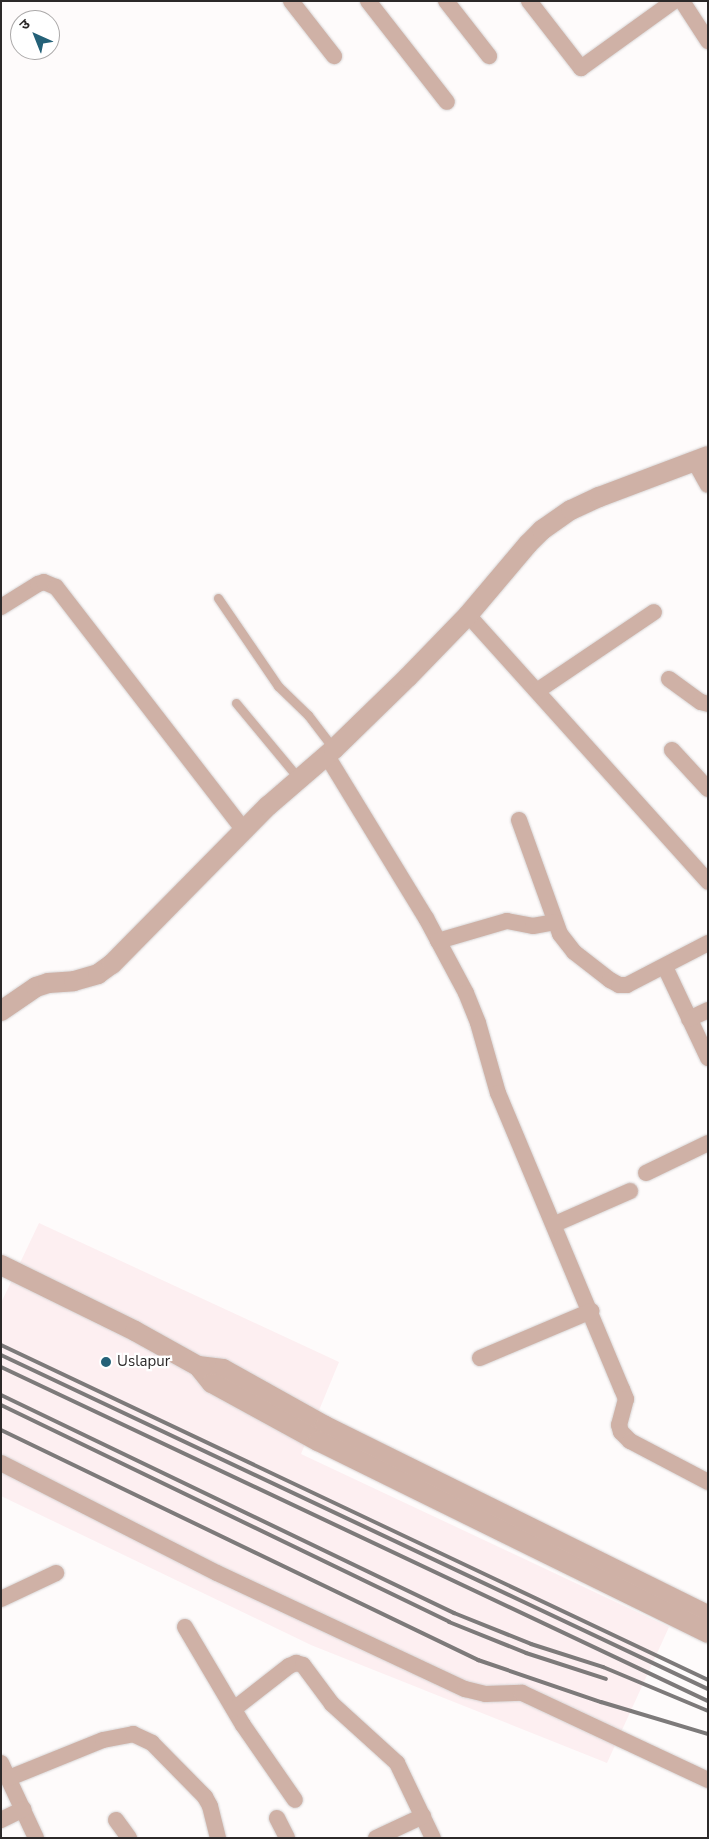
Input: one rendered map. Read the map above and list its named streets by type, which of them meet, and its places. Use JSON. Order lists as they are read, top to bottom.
{
  "places": ["Uslapur"],
  "north": "top left"
}
